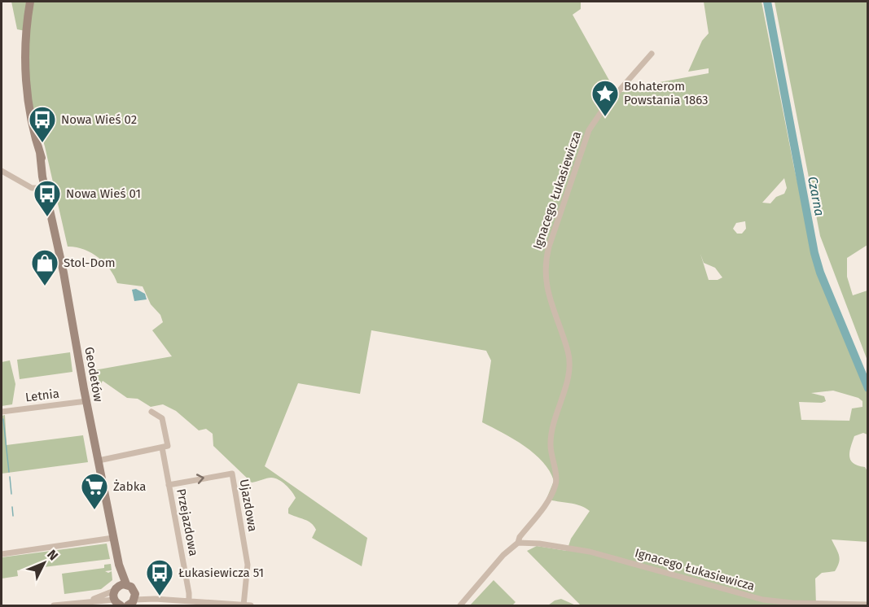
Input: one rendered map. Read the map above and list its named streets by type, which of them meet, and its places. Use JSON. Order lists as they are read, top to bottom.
{
  "streets": {
    "main road": ["Geodetów"],
    "street": [
      "Ignacego Łukasiewicza",
      "Letnia",
      "Ujazdowa",
      "Przejazdowa"
    ]
  },
  "crossings": [
    ["Geodetów", "Letnia"],
    ["Ujazdowa", "Przejazdowa"]
  ],
  "water": ["Czarna"],
  "places": {
    "place": ["Bohaterom Powstania 1863"],
    "bus stop": ["Nowa Wieś 02", "Nowa Wieś 01", "Łukasiewicza 51"],
    "shop": ["Stol-Dom"],
    "supermarket": ["Żabka"]
  },
  "north": "top right"
}
